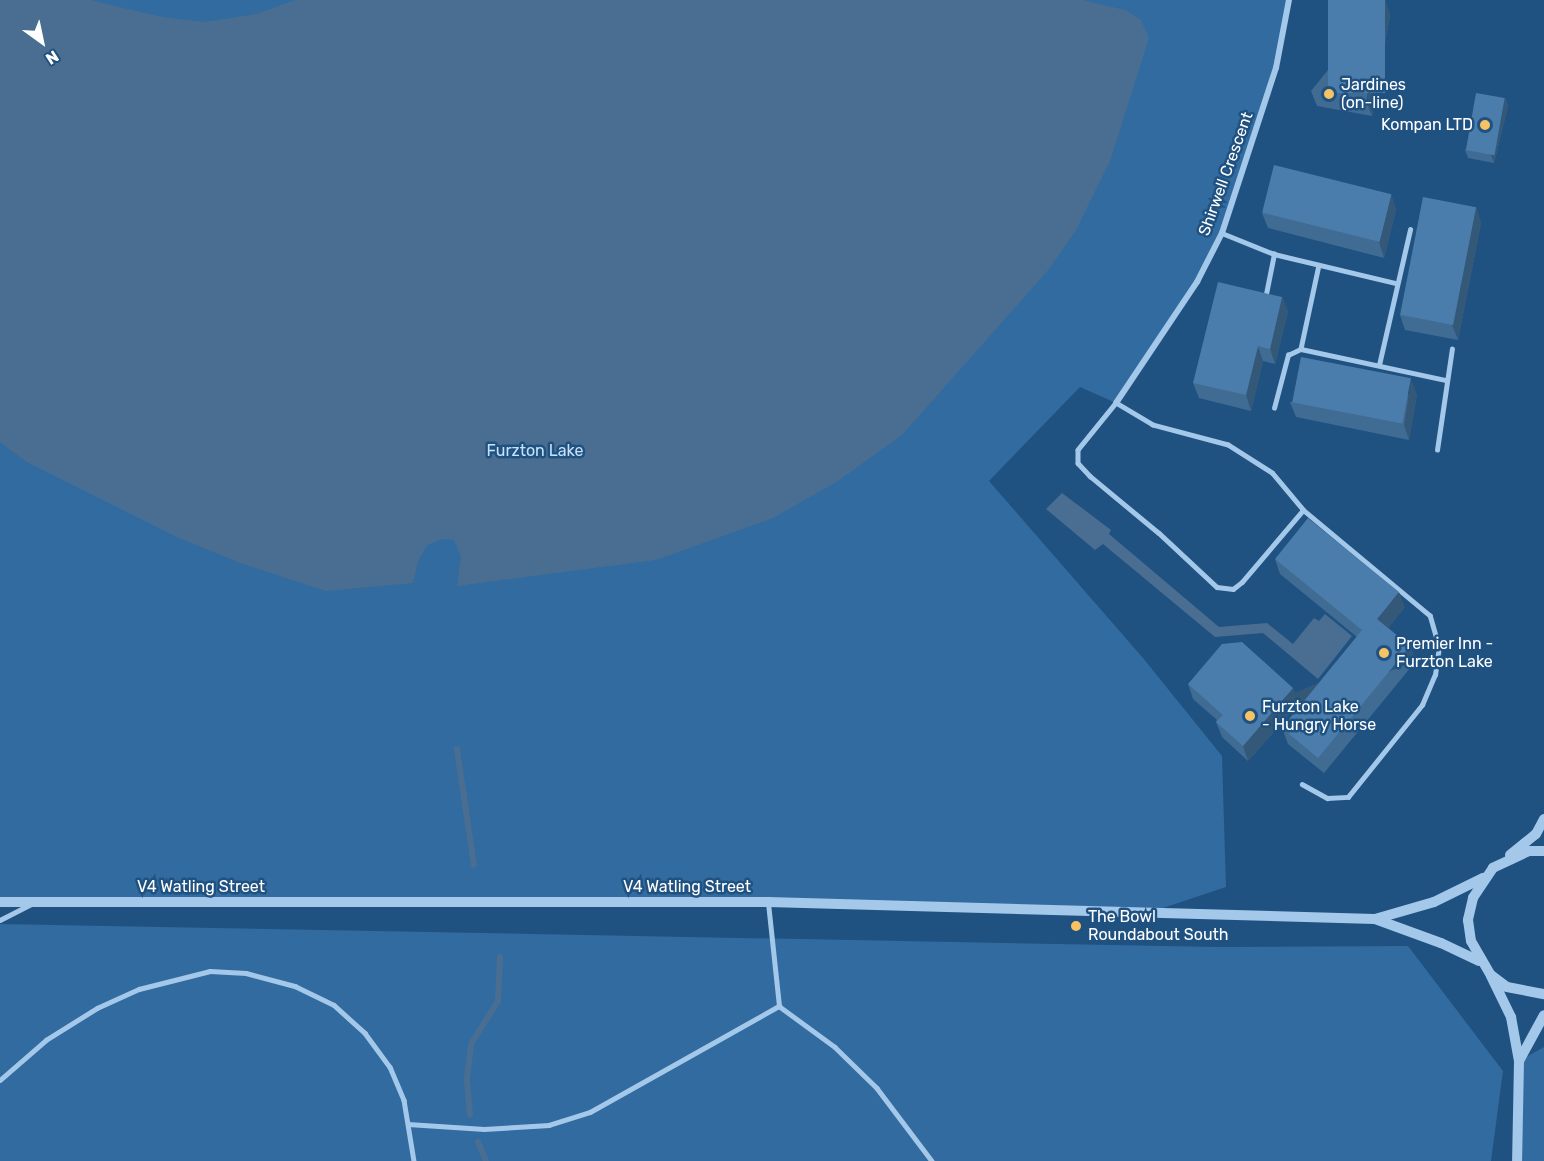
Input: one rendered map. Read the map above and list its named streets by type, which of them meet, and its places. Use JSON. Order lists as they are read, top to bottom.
{
  "streets": {
    "street": ["Shirwell Crescent", "V4 Watling Street"]
  },
  "parks": ["Furzton Lake"],
  "places": [
    "Jardines (on-line)",
    "Kompan LTD",
    "Premier Inn - Furzton Lake",
    "Furzton Lake - Hungry Horse",
    "The Bowl Roundabout South"
  ],
  "north": "bottom right"
}
